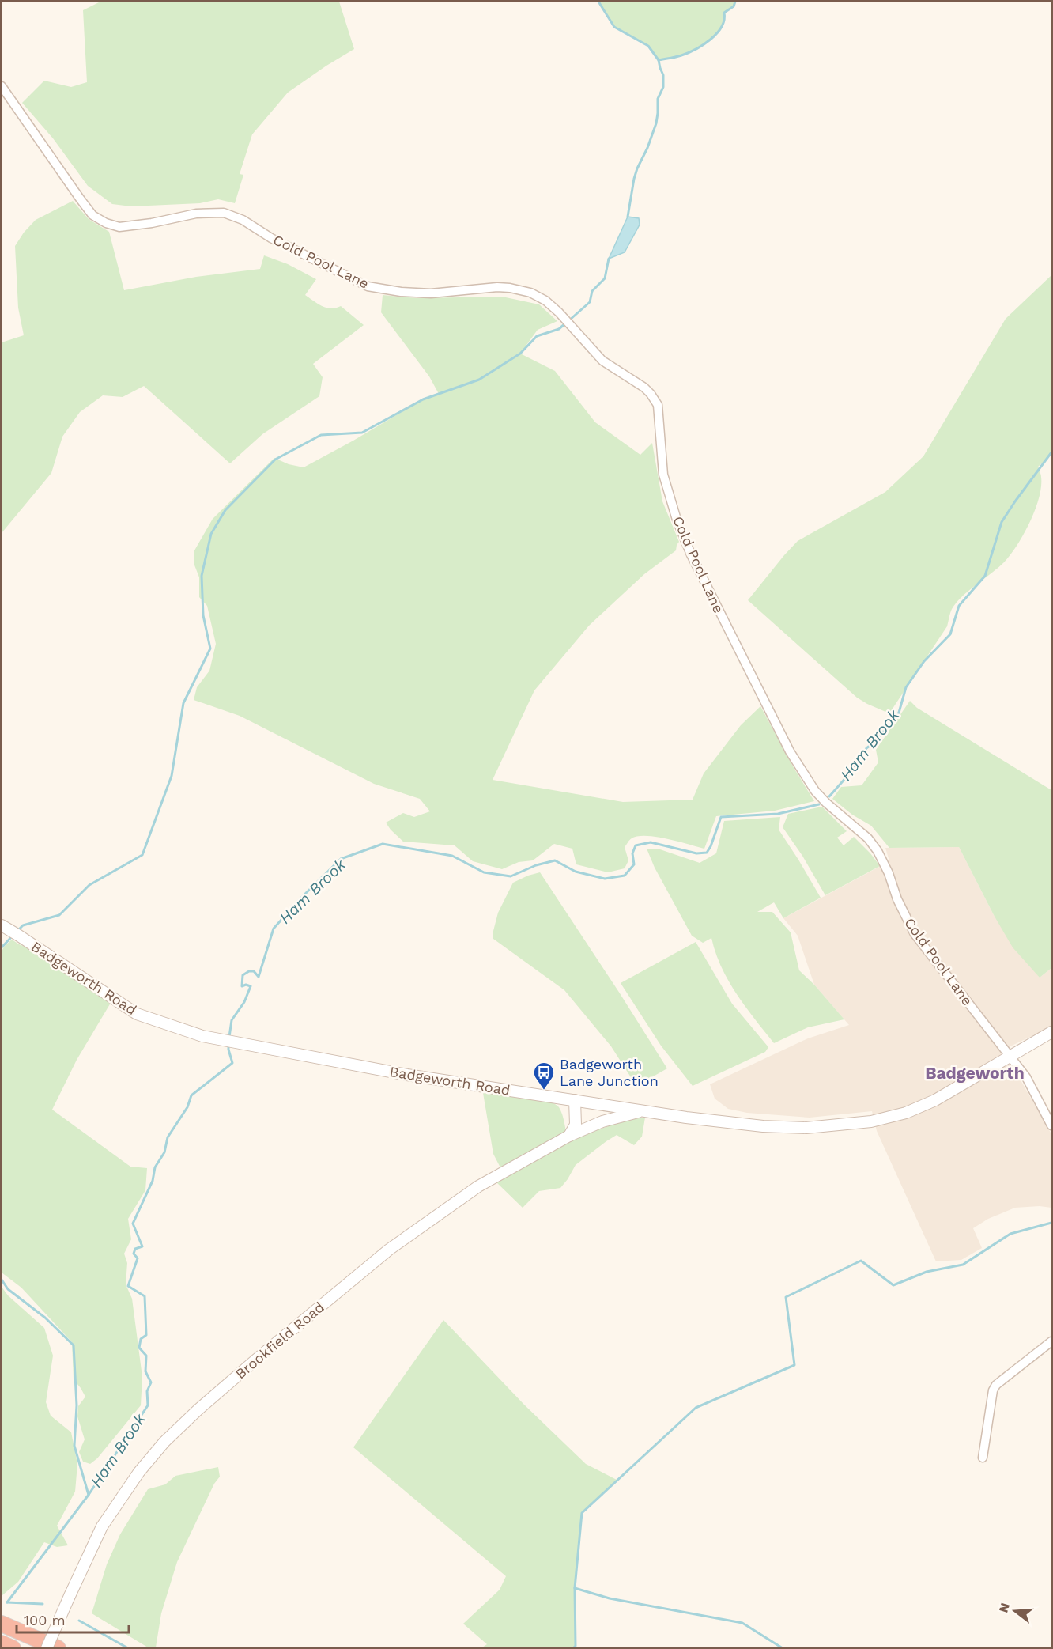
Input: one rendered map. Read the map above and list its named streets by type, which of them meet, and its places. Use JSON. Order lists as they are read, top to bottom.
{
  "streets": {
    "street": ["Cold Pool Lane", "Badgeworth Road", "Brookfield Road"]
  },
  "crossings": [
    ["Cold Pool Lane", "Badgeworth Road"],
    ["Badgeworth Road", "Brookfield Road"]
  ],
  "districts": ["Badgeworth"],
  "water": ["Ham Brook"],
  "places": {
    "bus stop": ["Badgeworth Lane Junction"]
  },
  "scale_bar": "100 m",
  "north": "left"
}
